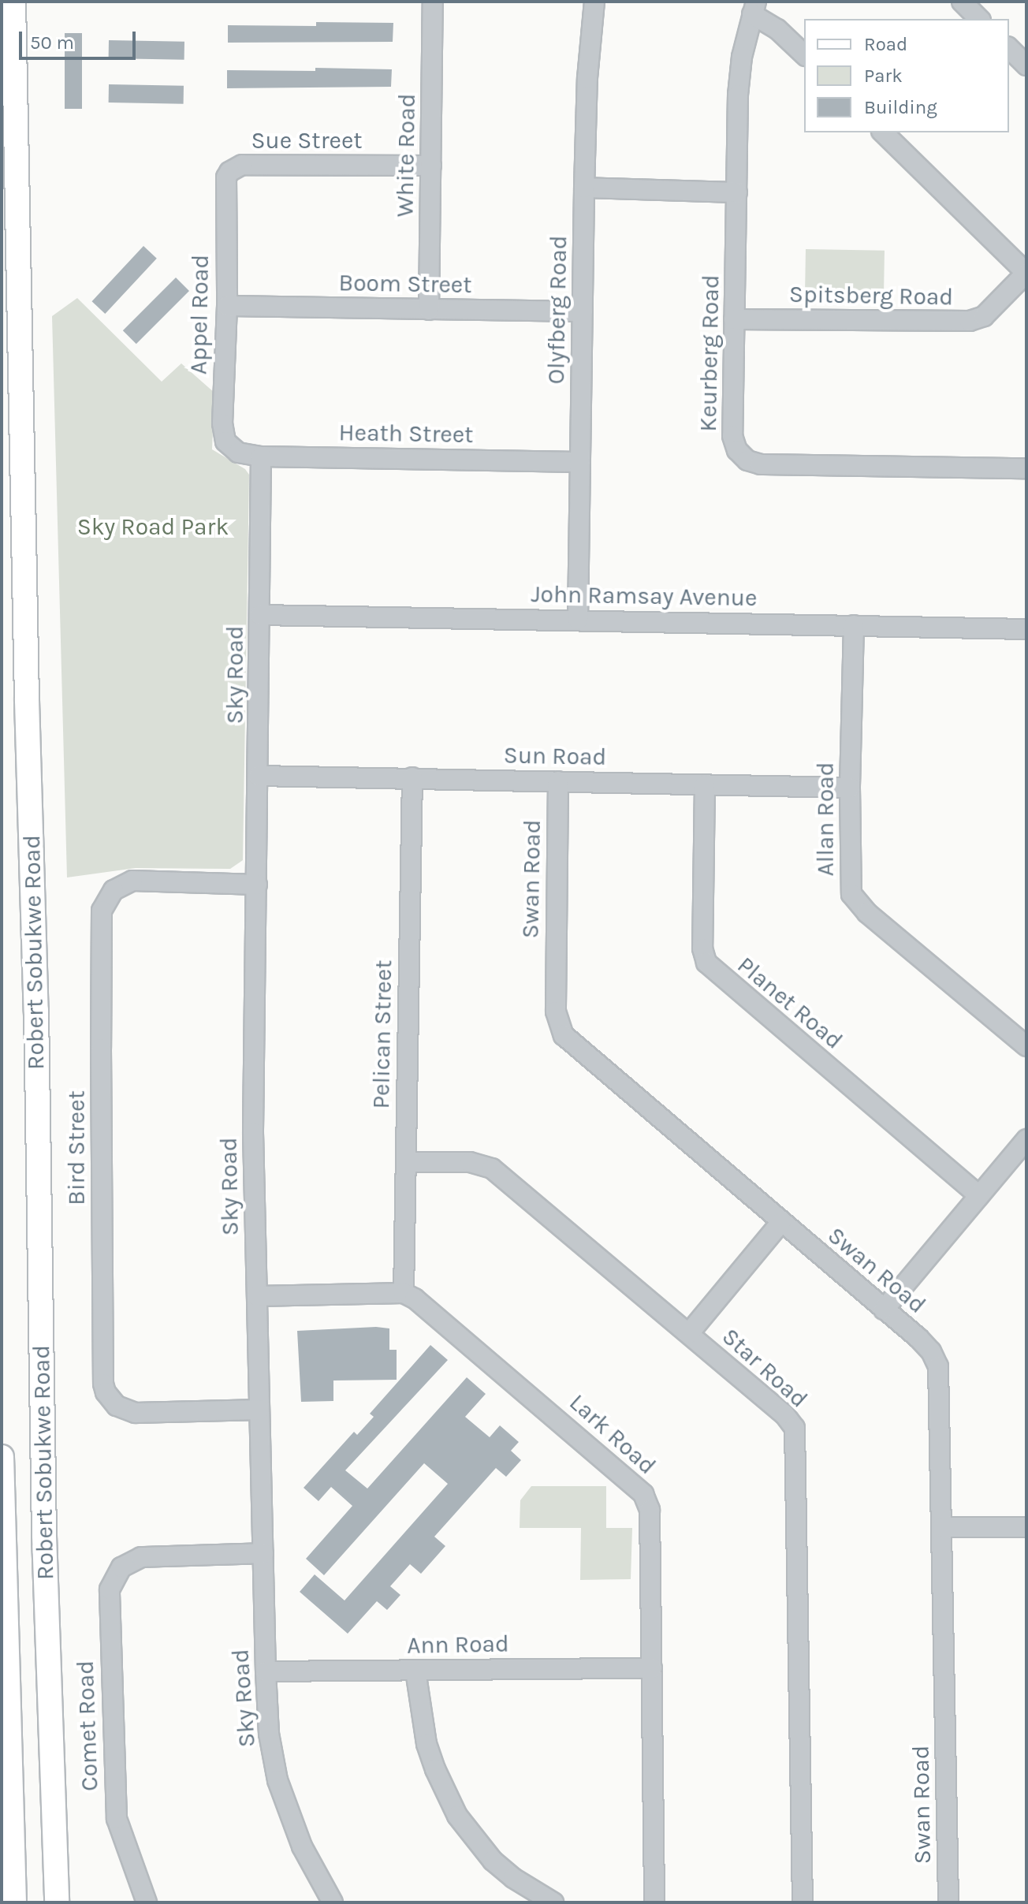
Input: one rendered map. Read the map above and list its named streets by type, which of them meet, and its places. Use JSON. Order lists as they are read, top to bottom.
{
  "streets": {
    "main road": ["Robert Sobukwe Road"],
    "street": [
      "Sue Street",
      "White Road",
      "Boom Street",
      "Spitsberg Road",
      "Olyfberg Road",
      "Appel Road",
      "Keurberg Road",
      "Heath Street",
      "John Ramsay Avenue",
      "Sky Road",
      "Sun Road",
      "Allan Road",
      "Swan Road",
      "Planet Road",
      "Pelican Street",
      "Bird Street",
      "Star Road",
      "Lark Road",
      "Ann Road",
      "Comet Road"
    ]
  },
  "crossings": [
    ["Sue Street", "White Road"],
    ["Sue Street", "Appel Road"],
    ["White Road", "Boom Street"],
    ["Boom Street", "Olyfberg Road"],
    ["Boom Street", "Appel Road"],
    ["Spitsberg Road", "Keurberg Road"],
    ["Olyfberg Road", "Heath Street"],
    ["Olyfberg Road", "John Ramsay Avenue"],
    ["Appel Road", "Heath Street"],
    ["Heath Street", "Sky Road"],
    ["John Ramsay Avenue", "Sky Road"],
    ["John Ramsay Avenue", "Allan Road"],
    ["Sky Road", "Sun Road"],
    ["Sky Road", "Bird Street"],
    ["Sky Road", "Ann Road"],
    ["Sky Road", "Comet Road"],
    ["Sun Road", "Allan Road"],
    ["Sun Road", "Swan Road"],
    ["Sun Road", "Planet Road"],
    ["Sun Road", "Pelican Street"],
    ["Pelican Street", "Star Road"],
    ["Pelican Street", "Lark Road"],
    ["Lark Road", "Ann Road"]
  ],
  "parks": ["Sky Road Park"],
  "legend": ["Road", "Park", "Building"],
  "scale_bar": "50 m"
}
